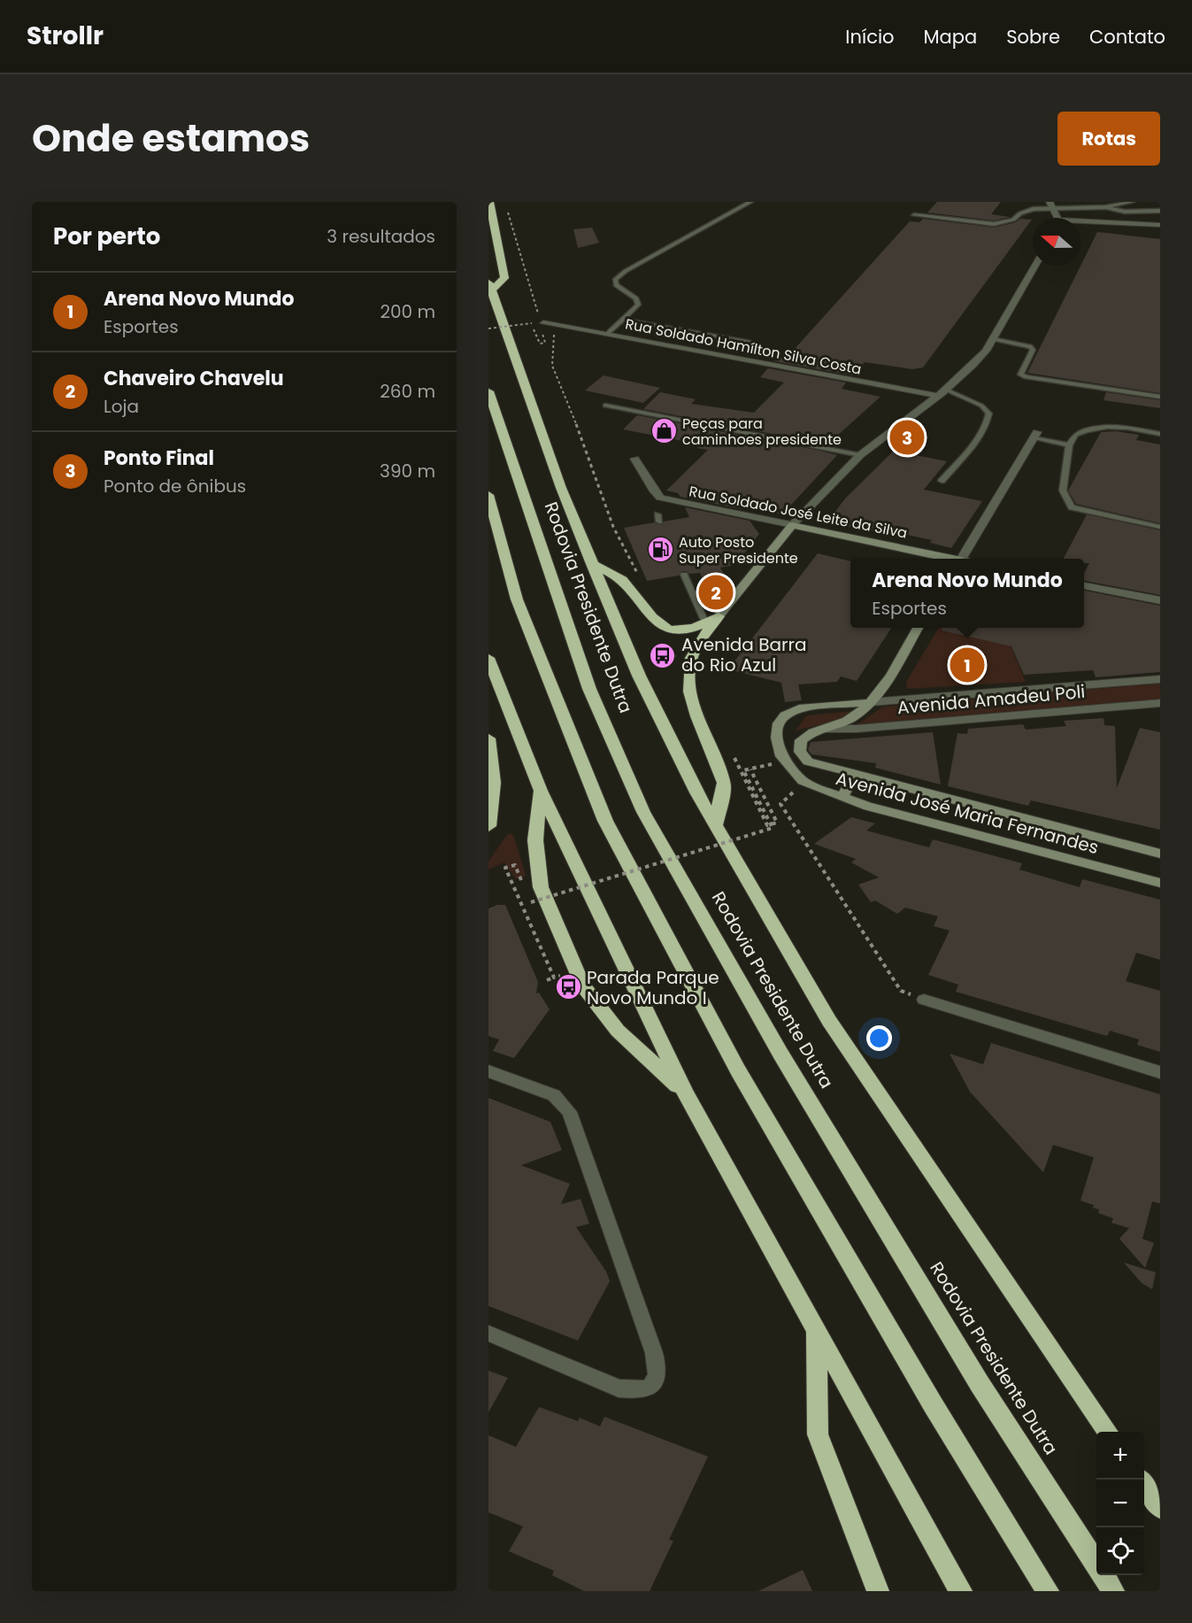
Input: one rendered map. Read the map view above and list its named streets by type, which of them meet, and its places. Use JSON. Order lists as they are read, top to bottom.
{
  "streets": {
    "highway": ["Rodovia Presidente Dutra"],
    "main road": ["Rua Soldado José Leite da Silva", "Avenida José Maria Fernandes"],
    "street": ["Rua Soldado Hamílton Silva Costa", "Avenida Amadeu Poli"]
  },
  "crossings": [
    ["Avenida Amadeu Poli", "Avenida José Maria Fernandes"]
  ],
  "places": {
    "shop": ["Peças para caminhoes presidente"],
    "fuel station": ["Auto Posto Super Presidente"],
    "bus stop": ["Avenida Barra do Rio Azul", "Parada Parque Novo Mundo I"]
  },
  "north": "left",
  "page": {
    "header": "Strollr",
    "nav": [
      "Início",
      "Mapa",
      "Sobre",
      "Contato"
    ],
    "title": "Onde estamos",
    "buttons": "Rotas",
    "heading": ["Por perto", "3 resultados"],
    "list": [
      {
        "mark": "1",
        "name": "Arena Novo Mundo",
        "note": "Esportes",
        "value": "200 m"
      },
      {
        "mark": "2",
        "name": "Chaveiro Chavelu",
        "note": "Loja",
        "value": "260 m"
      },
      {
        "mark": "3",
        "name": "Ponto Final",
        "note": "Ponto de ônibus",
        "value": "390 m"
      }
    ],
    "pins": ["3", "2", "1"],
    "popup": ["Arena Novo Mundo", "Esportes"],
    "map_buttons": ["+", "−"]
  }
}
